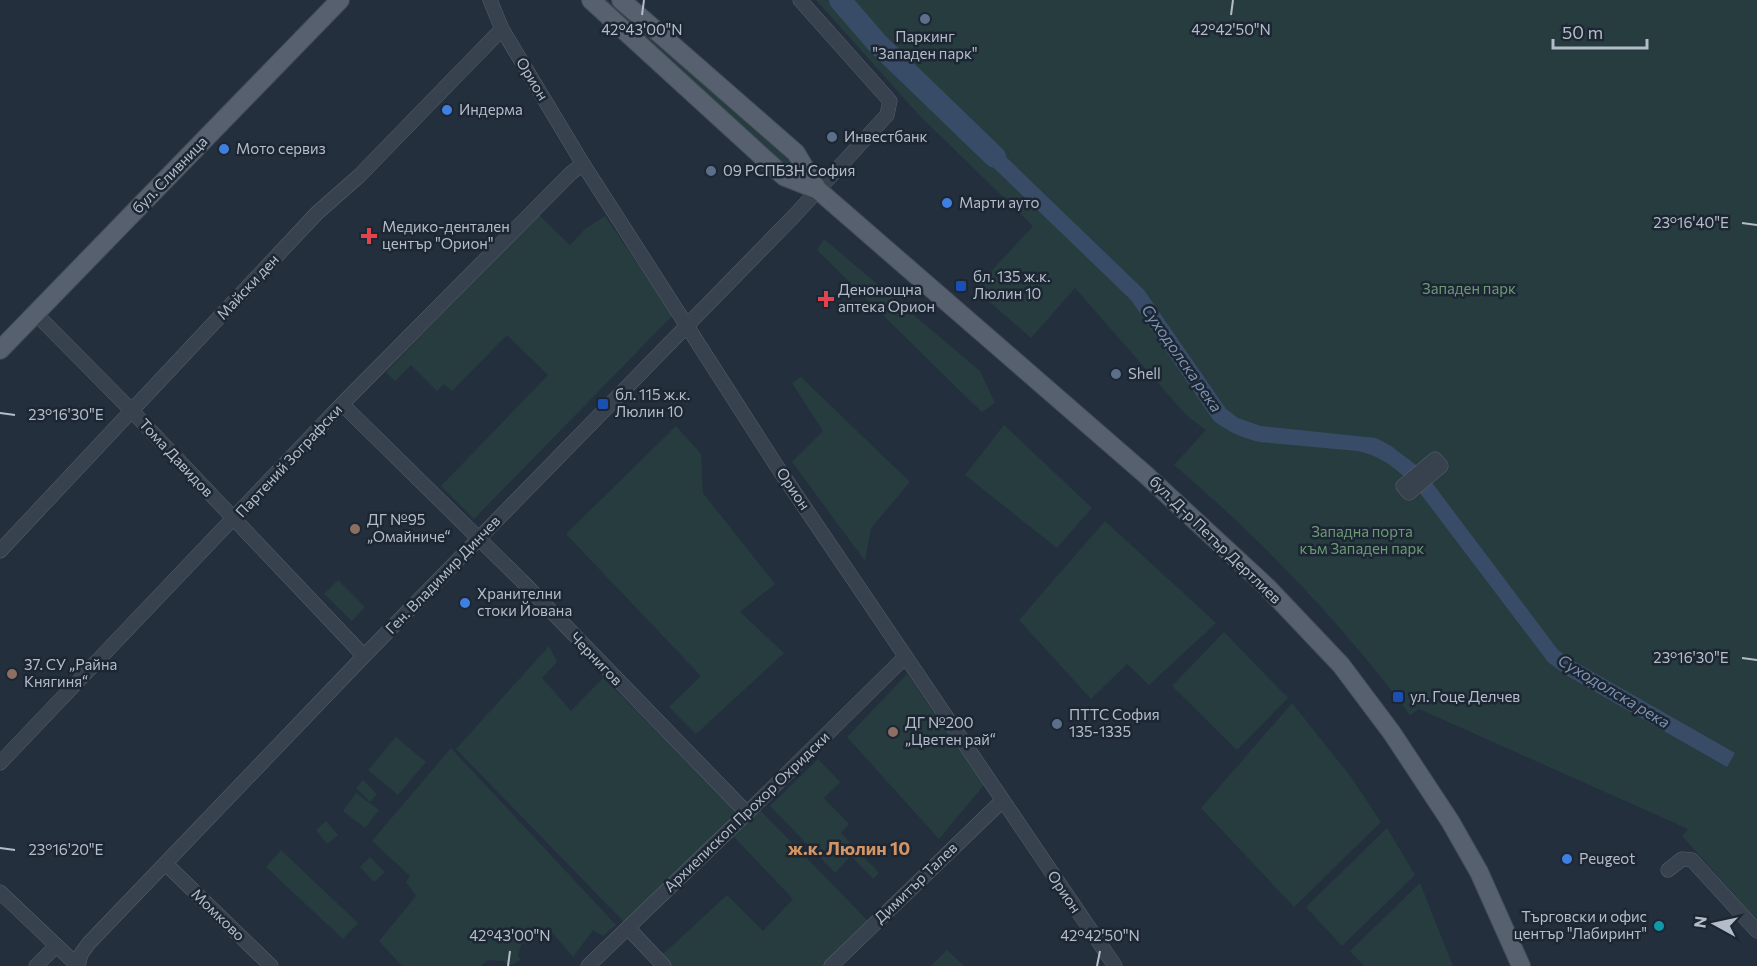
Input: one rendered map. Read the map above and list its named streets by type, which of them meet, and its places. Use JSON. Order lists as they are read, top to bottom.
{
  "streets": {
    "main road": ["бул. Сливница", "бул. Д-р Петър Дертлиев"],
    "street": [
      "Орион",
      "Майски ден",
      "Тома Давидов",
      "Партений Зографски",
      "Ген. Владимир Динчев",
      "Чернигов",
      "Архиепископ Прохор Охридски",
      "Димитър Талев",
      "Момково"
    ]
  },
  "crossings": [
    ["Орион", "Майски ден"],
    ["Орион", "Партений Зографски"],
    ["Орион", "Ген. Владимир Динчев"],
    ["Орион", "Архиепископ Прохор Охридски"],
    ["Орион", "Димитър Талев"],
    ["бул. Сливница", "Тома Давидов"],
    ["Майски ден", "Тома Давидов"],
    ["Тома Давидов", "Партений Зографски"],
    ["Тома Давидов", "Ген. Владимир Динчев"],
    ["Партений Зографски", "Чернигов"],
    ["бул. Д-р Петър Дертлиев", "Ген. Владимир Динчев"],
    ["Ген. Владимир Динчев", "Чернигов"],
    ["Ген. Владимир Динчев", "Момково"],
    ["Чернигов", "Архиепископ Прохор Охридски"]
  ],
  "districts": ["ж.к. Люлин 10"],
  "water": ["Суходолска река"],
  "parks": ["Западен парк", "Западна порта към Западен парк"],
  "places": {
    "other": [
      "Паркинг \"Западен парк\"",
      "Индерма",
      "Инвестбанк",
      "Мото сервиз",
      "09 РСПБЗН София",
      "Марти ауто",
      "Shell",
      "ДГ №95 „Омайниче“",
      "Хранителни стоки Йована",
      "37. СУ „Райна Княгиня“",
      "ПТТС София 135-1335",
      "ДГ №200 „Цветен рай“",
      "Peugeot",
      "Търговски и офис център \"Лабиринт\""
    ],
    "health": ["Медико-дентален център \"Орион\"", "Денонощна аптека Орион"],
    "transit": ["бл. 135 ж.к. Люлин 10", "бл. 115 ж.к. Люлин 10", "ул. Гоце Делчев"]
  },
  "scale_bar": "50 m",
  "north": "left",
  "coordinates": [
    "42°43'00\"N",
    "42°42'50\"N",
    "23°16'40\"E",
    "23°16'30\"E",
    "23°16'20\"E"
  ]
}
